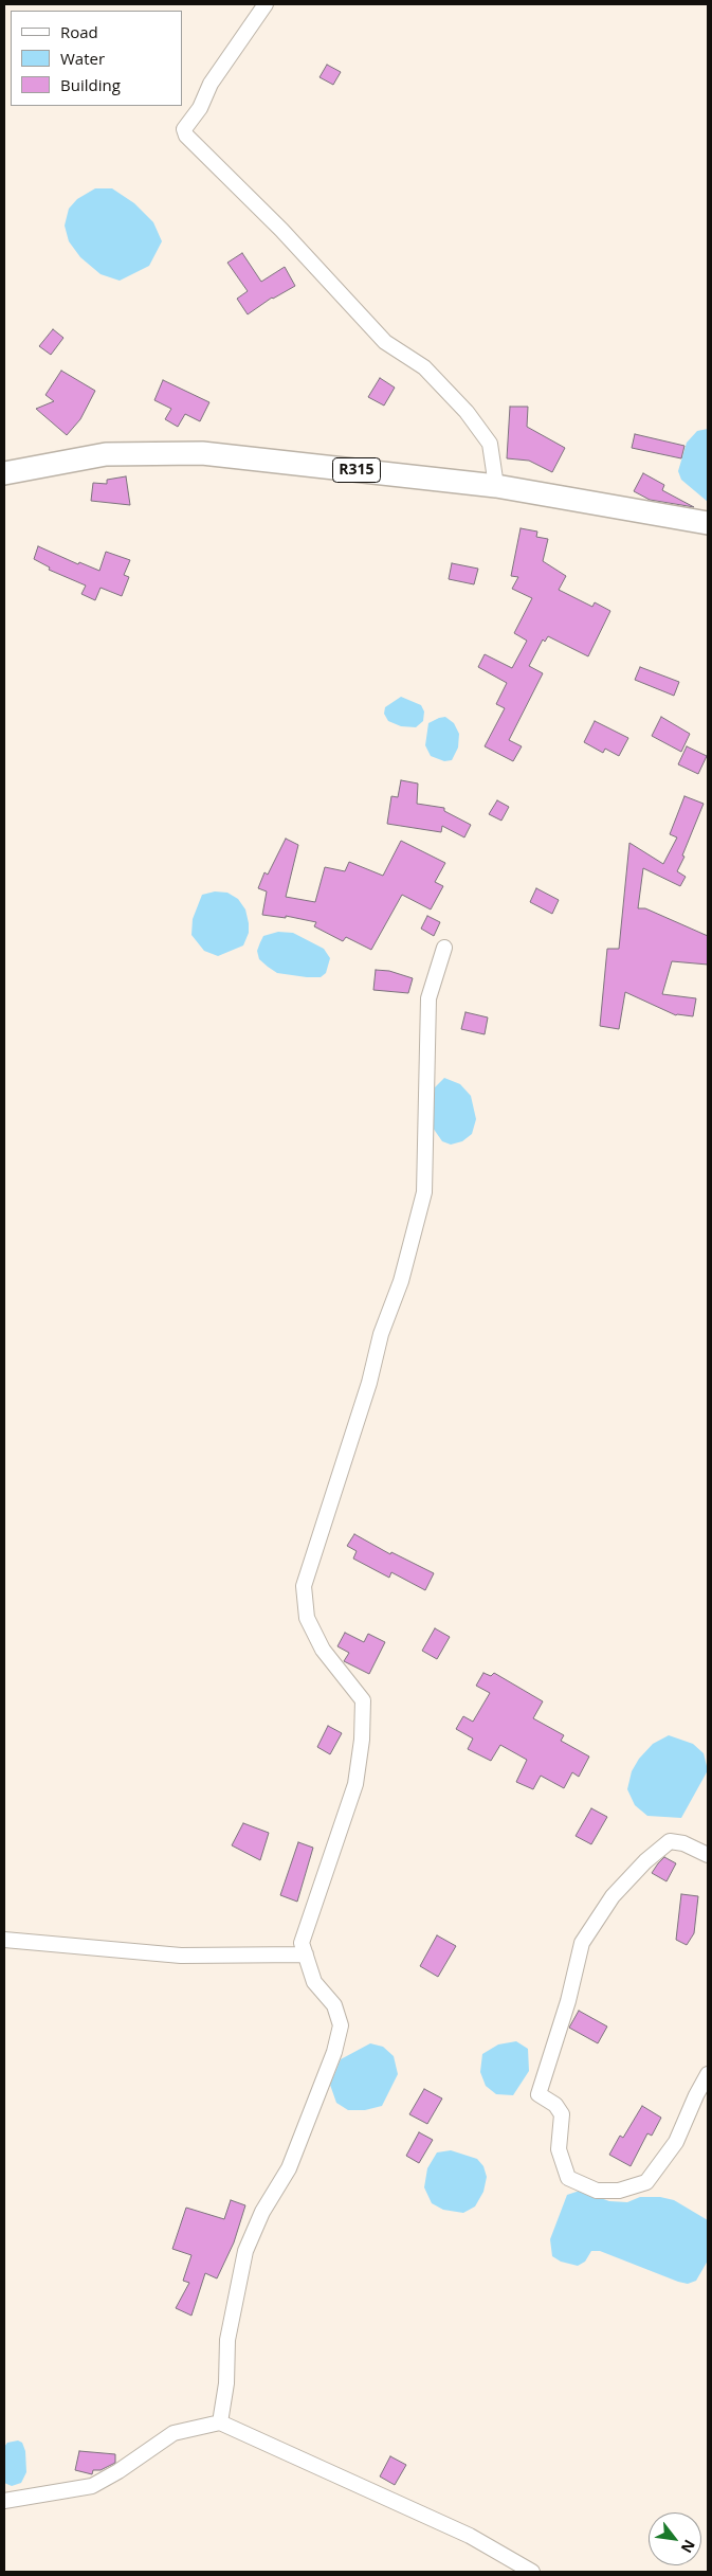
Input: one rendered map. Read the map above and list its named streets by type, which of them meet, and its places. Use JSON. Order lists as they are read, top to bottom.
{
  "streets": {
    "main road": ["R315"]
  },
  "legend": ["Road", "Water", "Building"],
  "north": "bottom right"
}
